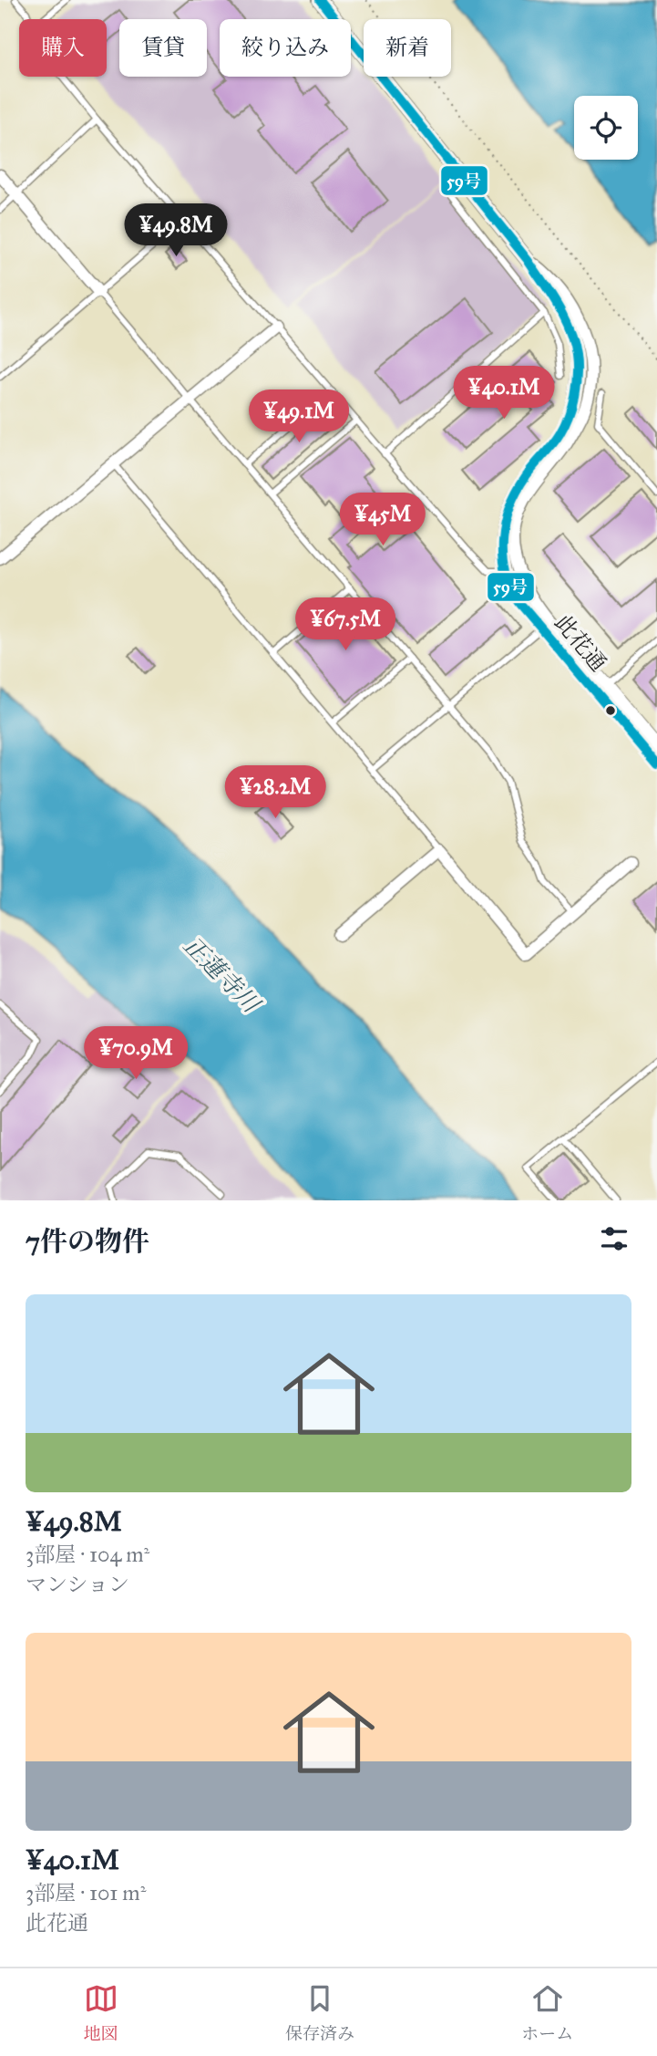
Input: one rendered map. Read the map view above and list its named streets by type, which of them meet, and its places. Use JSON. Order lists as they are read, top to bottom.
{
  "streets": {
    "street": ["此花通"]
  },
  "water": ["正蓮寺川"],
  "lines": ["transit line 59号"],
  "page": {
    "chip": [
      "購入",
      "賃貸",
      "絞り込み",
      "新着"
    ],
    "price": [
      "¥49.8M",
      "¥40.1M",
      "¥49.1M",
      "¥45M",
      "¥67.5M",
      "¥28.2M",
      "¥70.9M"
    ],
    "heading": "7件の物件",
    "list": [
      {
        "name": "¥49.8M",
        "note": "3部屋 · 104 m² · マンション"
      },
      {
        "name": "¥40.1M",
        "note": "3部屋 · 101 m² · 此花通"
      }
    ],
    "tabs": ["地図", "保存済み", "ホーム"]
  }
}
